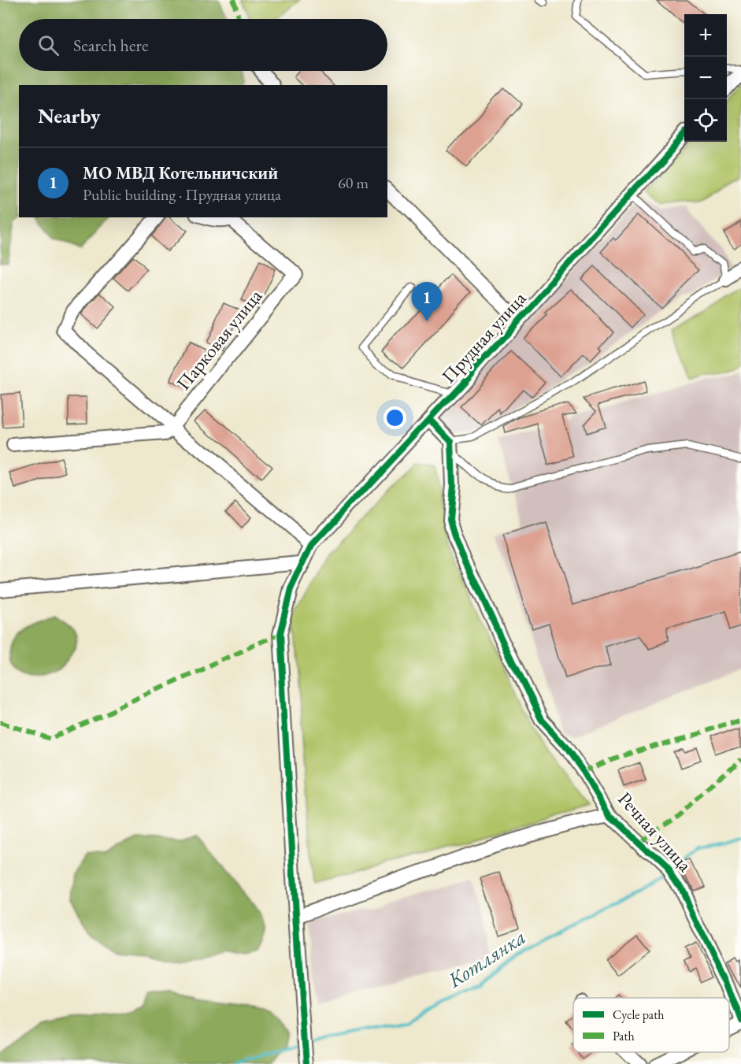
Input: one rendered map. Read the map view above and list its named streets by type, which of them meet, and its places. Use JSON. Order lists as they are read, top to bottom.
{
  "streets": {
    "street": ["Прудная улица", "Парковая улица", "Речная улица"]
  },
  "water": ["Котлянка"],
  "legend": ["Cycle path", "Path"],
  "page": {
    "map_buttons": ["+", "−"],
    "search": "Search here",
    "heading": "Nearby",
    "list": [
      {
        "mark": "1",
        "name": "МО МВД Котельничский",
        "note": "Public building · Прудная улица",
        "value": "60 m"
      }
    ],
    "pins": "1"
  }
}
